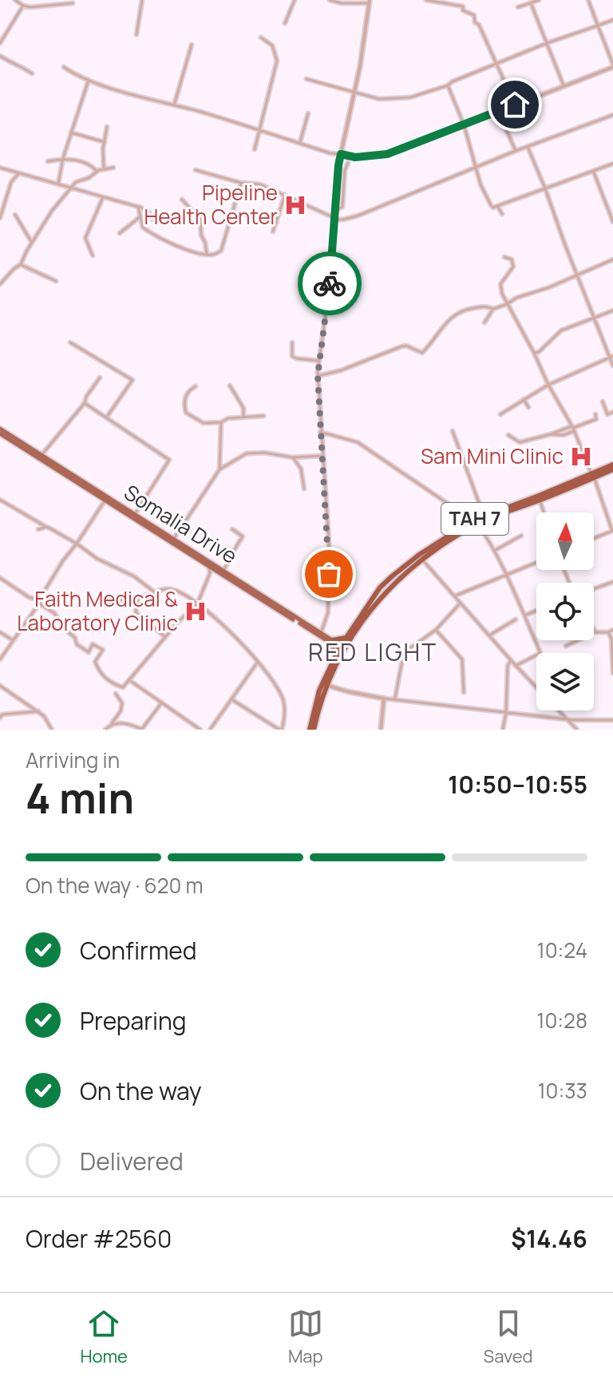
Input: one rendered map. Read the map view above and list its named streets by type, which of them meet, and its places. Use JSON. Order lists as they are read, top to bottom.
{
  "streets": {
    "highway": ["TAH 7"],
    "main road": ["Somalia Drive"]
  },
  "crossings": [
    ["TAH 7", "Somalia Drive"]
  ],
  "districts": ["RED LIGHT"],
  "places": {
    "hospital": ["Pipeline Health Center", "Sam Mini Clinic", "Faith Medical & Laboratory Clinic"]
  },
  "north": "top",
  "page": {
    "heading": ["4 min", "Arriving in", "10:50–10:55"],
    "panel": ["Order #2560", "$14.46"],
    "bar": "On the way · 620 m",
    "list": [
      ["Confirmed", "10:24"],
      ["Preparing", "10:28"],
      ["On the way", "10:33"],
      "Delivered"
    ],
    "tabs": ["Home", "Map", "Saved"]
  }
}
